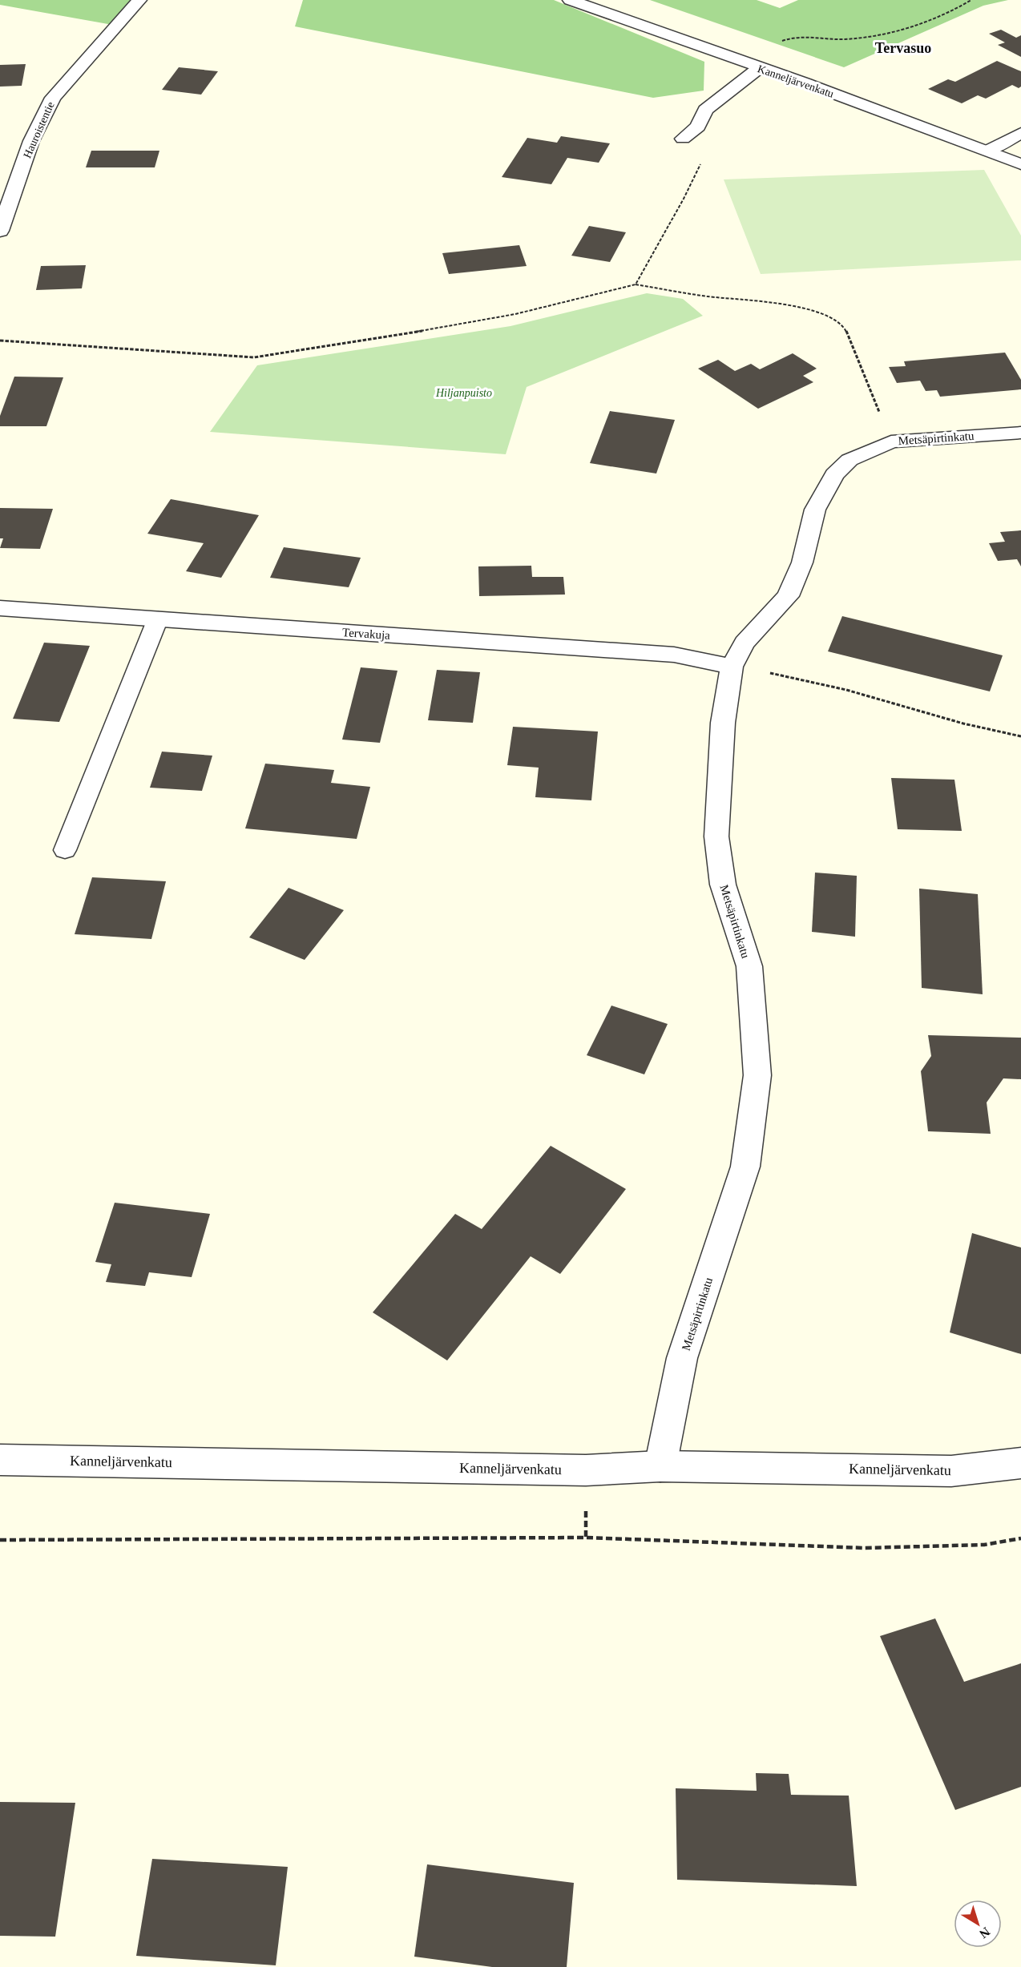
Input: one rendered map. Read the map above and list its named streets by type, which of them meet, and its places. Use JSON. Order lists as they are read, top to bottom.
{
  "streets": {
    "street": [
      "Kanneljärvenkatu",
      "Hauroistentie",
      "Metsäpirtinkatu",
      "Tervakuja"
    ]
  },
  "crossings": [
    ["Kanneljärvenkatu", "Metsäpirtinkatu"],
    ["Metsäpirtinkatu", "Tervakuja"]
  ],
  "districts": ["Tervasuo"],
  "parks": ["Hiljanpuisto"],
  "north": "bottom right"
}
